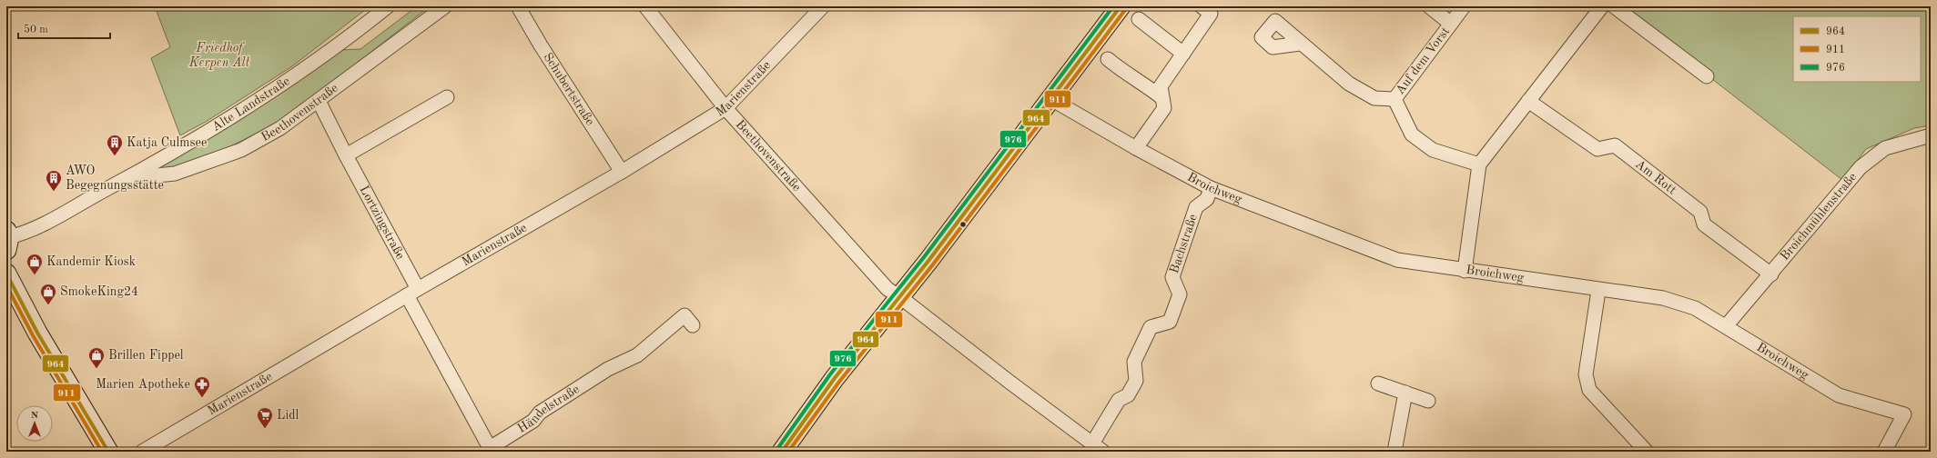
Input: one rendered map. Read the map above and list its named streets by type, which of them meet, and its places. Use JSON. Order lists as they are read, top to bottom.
{
  "streets": {
    "street": [
      "Auf dem Vorst",
      "Marienstraße",
      "Schubertstraße",
      "Alte Landstraße",
      "Beethovenstraße",
      "Am Rott",
      "Broichweg",
      "Broichmühlenstraße",
      "Lortzingstraße",
      "Bachstraße",
      "Händelstraße"
    ]
  },
  "crossings": [
    ["Marienstraße", "Schubertstraße"],
    ["Marienstraße", "Beethovenstraße"],
    ["Marienstraße", "Lortzingstraße"],
    ["Marienstraße", "Händelstraße"],
    ["Alte Landstraße", "Beethovenstraße"],
    ["Beethovenstraße", "Lortzingstraße"],
    ["Beethovenstraße", "Bachstraße"],
    ["Am Rott", "Broichmühlenstraße"],
    ["Broichweg", "Broichmühlenstraße"],
    ["Broichweg", "Bachstraße"],
    ["Lortzingstraße", "Händelstraße"]
  ],
  "parks": ["Friedhof Kerpen Alt"],
  "places": {
    "building": ["Katja Culmsee", "AWO Begegnungsstätte"],
    "shop": ["Kandemir Kiosk", "SmokeKing24", "Brillen Fippel"],
    "pharmacy": ["Marien Apotheke"],
    "supermarket": ["Lidl"]
  },
  "lines": ["transit line 964", "transit line 976", "transit line 911"],
  "legend": ["964", "911", "976"],
  "scale_bar": "50 m",
  "north": "top"
}
